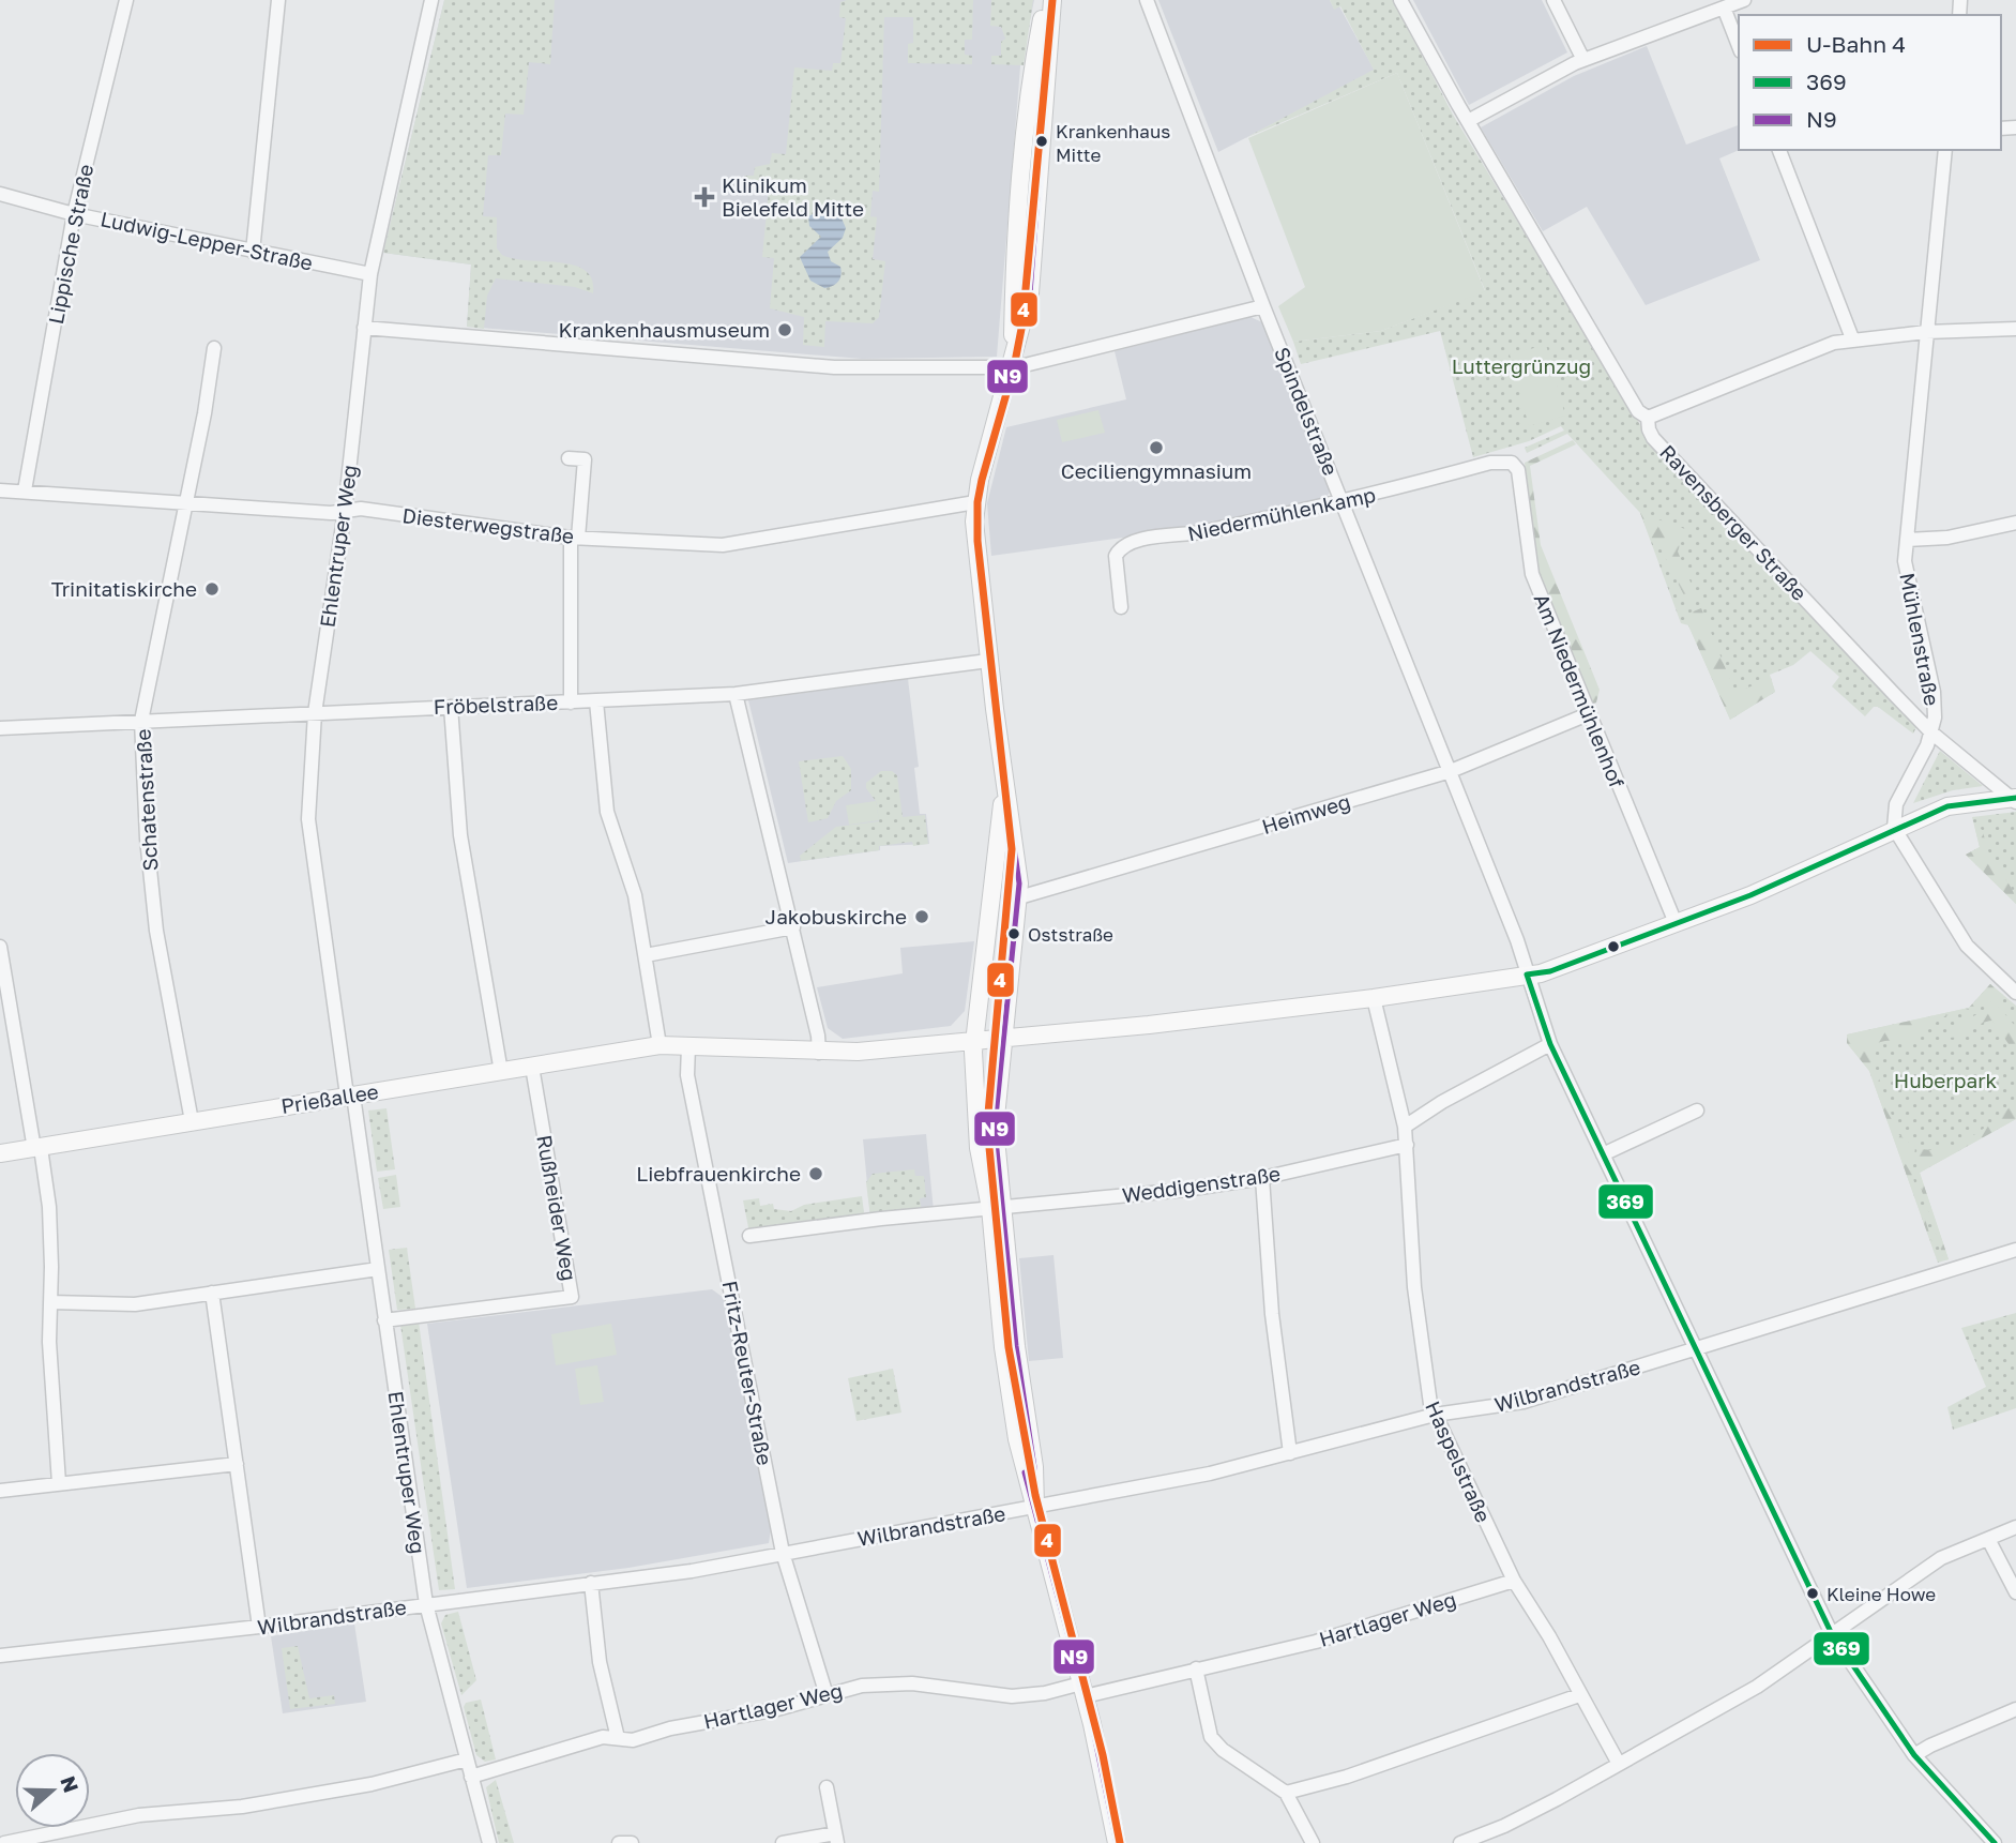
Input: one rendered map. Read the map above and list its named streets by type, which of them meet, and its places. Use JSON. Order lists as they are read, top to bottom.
{
  "streets": {
    "street": [
      "Ludwig-Lepper-Straße",
      "Lippische Straße",
      "Spindelstraße",
      "Niedermühlenkamp",
      "Ravensberger Straße",
      "Diesterwegstraße",
      "Ehlentruper Weg",
      "Mühlenstraße",
      "Am Niedermühlenhof",
      "Fröbelstraße",
      "Schatenstraße",
      "Heimweg",
      "Prießallee",
      "Weddigenstraße",
      "Rußheider Weg",
      "Fritz-Reuter-Straße",
      "Wilbrandstraße",
      "Haspelstraße",
      "Hartlager Weg"
    ]
  },
  "crossings": [
    ["Ludwig-Lepper-Straße", "Lippische Straße"],
    ["Ludwig-Lepper-Straße", "Ehlentruper Weg"],
    ["Lippische Straße", "Diesterwegstraße"],
    ["Spindelstraße", "Niedermühlenkamp"],
    ["Spindelstraße", "Heimweg"],
    ["Spindelstraße", "Wilbrandstraße"],
    ["Niedermühlenkamp", "Am Niedermühlenhof"],
    ["Ravensberger Straße", "Mühlenstraße"],
    ["Diesterwegstraße", "Ehlentruper Weg"],
    ["Diesterwegstraße", "Schatenstraße"],
    ["Ehlentruper Weg", "Fröbelstraße"],
    ["Ehlentruper Weg", "Prießallee"],
    ["Ehlentruper Weg", "Rußheider Weg"],
    ["Ehlentruper Weg", "Wilbrandstraße"],
    ["Ehlentruper Weg", "Hartlager Weg"],
    ["Am Niedermühlenhof", "Heimweg"],
    ["Fröbelstraße", "Schatenstraße"],
    ["Schatenstraße", "Prießallee"],
    ["Prießallee", "Rußheider Weg"],
    ["Weddigenstraße", "Haspelstraße"],
    ["Fritz-Reuter-Straße", "Wilbrandstraße"],
    ["Fritz-Reuter-Straße", "Hartlager Weg"],
    ["Wilbrandstraße", "Haspelstraße"],
    ["Haspelstraße", "Hartlager Weg"]
  ],
  "parks": ["Luttergrünzug", "Huberpark"],
  "places": {
    "other": [
      "Krankenhaus Mitte",
      "Krankenhausmuseum",
      "Ceciliengymnasium",
      "Trinitatiskirche",
      "Jakobuskirche",
      "Oststraße",
      "Liebfrauenkirche",
      "Kleine Howe"
    ],
    "health": ["Klinikum Bielefeld Mitte"]
  },
  "lines": ["metro line 4", "transit line N9", "transit line 369"],
  "legend": ["U-Bahn 4", "369", "N9"],
  "north": "right"
}
